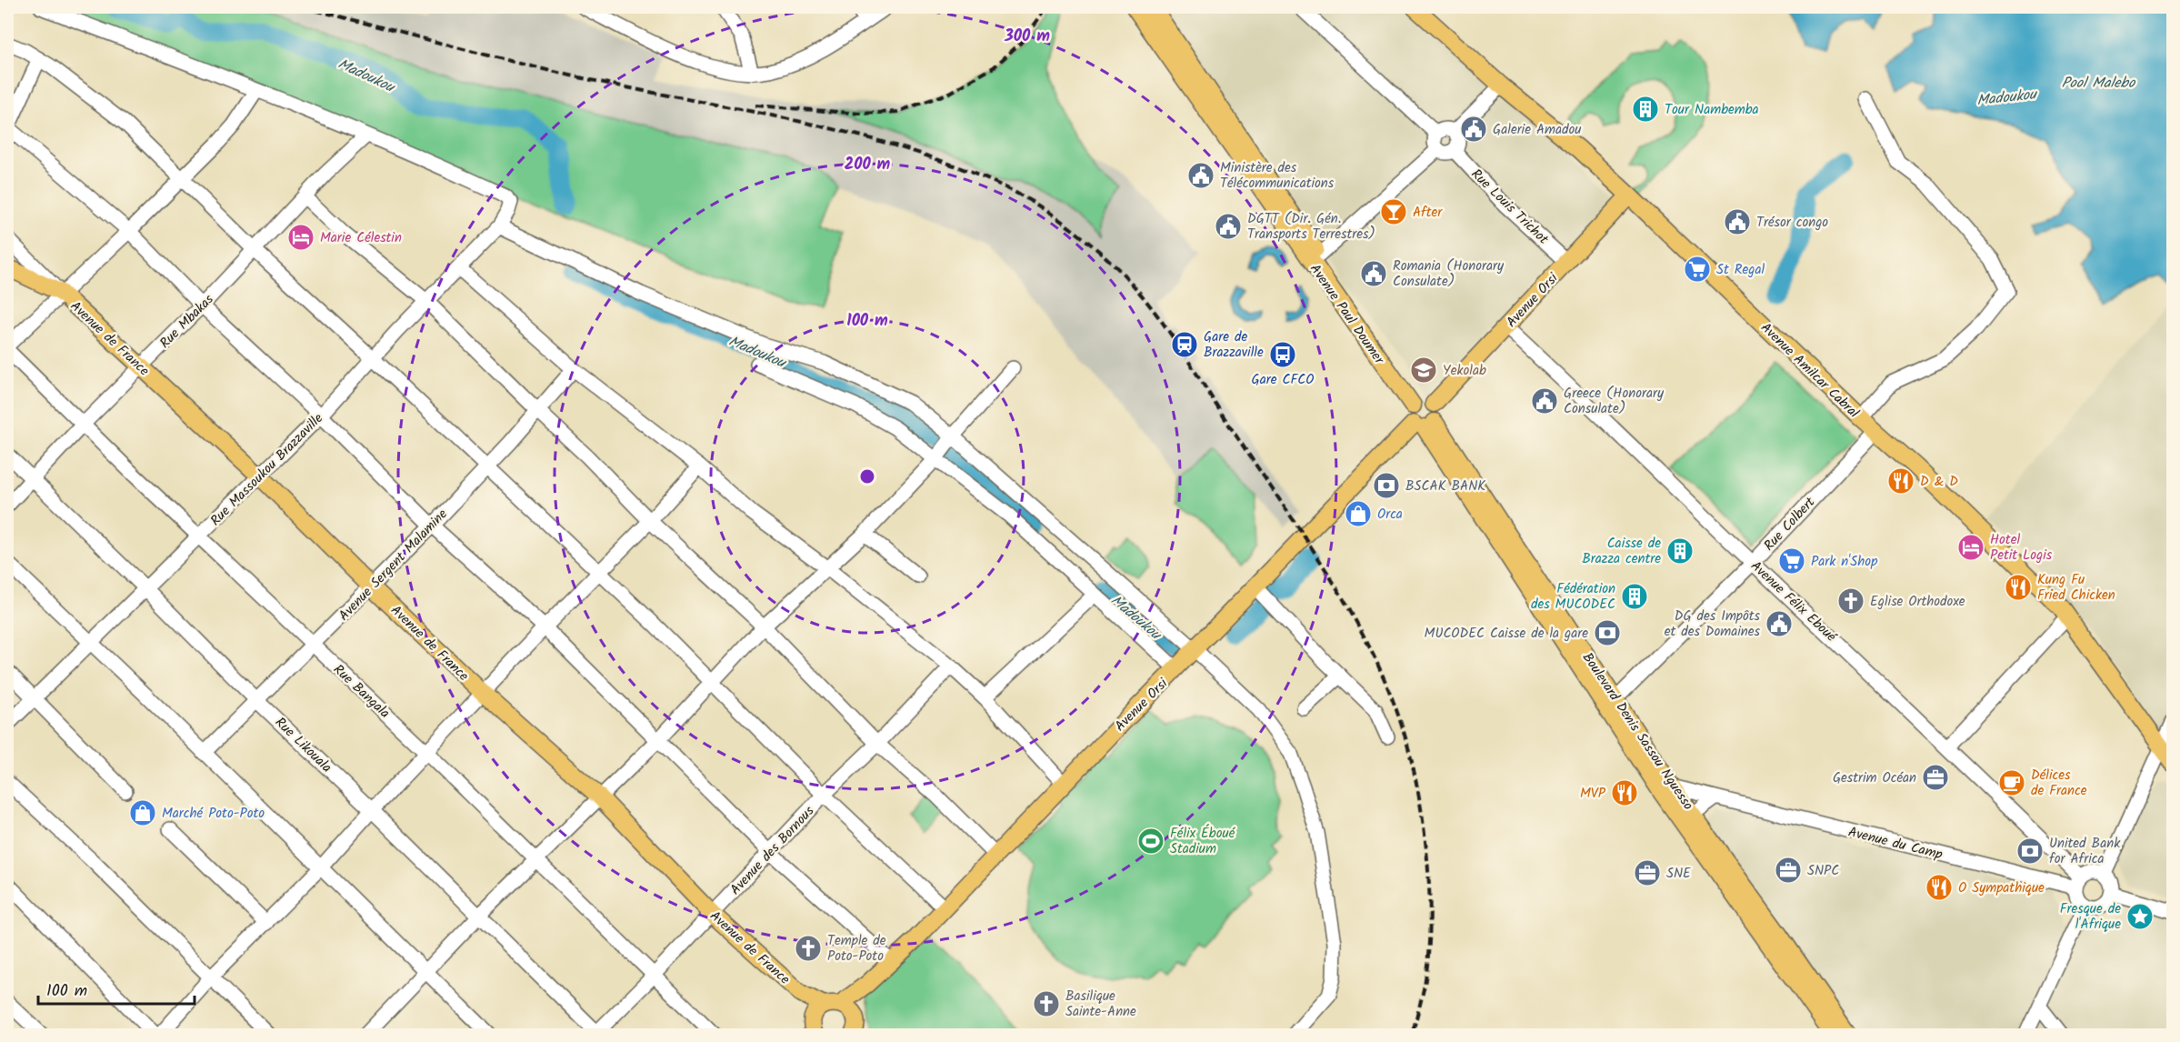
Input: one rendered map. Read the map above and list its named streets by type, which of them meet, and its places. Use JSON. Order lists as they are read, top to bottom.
{
  "streets": {
    "main road": [
      "Avenue Orsi",
      "Avenue Paul Doumer",
      "Avenue de France",
      "Avenue Amilcar Cabral",
      "Boulevard Denis Sassou Nguesso"
    ],
    "street": [
      "Rue Louis Trichot",
      "Rue Mbakas",
      "Rue Massoukou Brazzaville",
      "Rue Colbert",
      "Avenue Sergent Malamine",
      "Avenue Félix Eboué",
      "Rue Bangala",
      "Rue Likouala",
      "Avenue du Camp",
      "Avenue des Bornous"
    ]
  },
  "crossings": [
    ["Rue Louis Trichot", "Avenue Orsi"],
    ["Avenue Orsi", "Avenue Paul Doumer"],
    ["Avenue Orsi", "Avenue de France"],
    ["Avenue Orsi", "Avenue Amilcar Cabral"],
    ["Avenue Orsi", "Avenue Félix Eboué"],
    ["Avenue Orsi", "Boulevard Denis Sassou Nguesso"],
    ["Rue Mbakas", "Avenue de France"],
    ["Rue Mbakas", "Rue Massoukou Brazzaville"],
    ["Rue Mbakas", "Rue Bangala"],
    ["Rue Mbakas", "Rue Likouala"],
    ["Avenue de France", "Rue Massoukou Brazzaville"],
    ["Avenue de France", "Avenue Sergent Malamine"],
    ["Avenue de France", "Avenue des Bornous"],
    ["Avenue Amilcar Cabral", "Rue Colbert"],
    ["Rue Massoukou Brazzaville", "Rue Bangala"],
    ["Rue Massoukou Brazzaville", "Rue Likouala"],
    ["Rue Colbert", "Avenue Félix Eboué"],
    ["Rue Colbert", "Boulevard Denis Sassou Nguesso"],
    ["Avenue Sergent Malamine", "Rue Bangala"],
    ["Avenue Sergent Malamine", "Rue Likouala"],
    ["Avenue Félix Eboué", "Avenue du Camp"],
    ["Rue Bangala", "Avenue des Bornous"],
    ["Boulevard Denis Sassou Nguesso", "Avenue du Camp"],
    ["Rue Likouala", "Avenue des Bornous"]
  ],
  "water": ["Madoukou", "Pool Malebo"],
  "places": {
    "building": ["Tour Nambemba", "Caisse de Brazza centre", "Fédération des MUCODEC"],
    "public building": [
      "Galerie Amadou",
      "Ministère des Télécommunications",
      "Trésor congo",
      "DGTT (Dir. Gén. Transports Terrestres)",
      "Romania (Honorary Consulate)",
      "Greece (Honorary Consulate)",
      "DG des Impôts et des Domaines"
    ],
    "bar": ["After"],
    "hotel": ["Marie Célestin", "Hotel Petit Logis"],
    "supermarket": ["St Regal", "Park n'Shop"],
    "station": ["Gare de Brazzaville"],
    "bus stop": ["Gare CFCO"],
    "school or university": ["Yekolab"],
    "restaurant": [
      "D & D",
      "Kung Fu Fried Chicken",
      "MVP",
      "O Sympathique"
    ],
    "bank": ["BSCAK BANK", "MUCODEC Caisse de la gare", "United Bank for Africa"],
    "shop": ["Orca", "Marché Poto-Poto"],
    "church": ["Eglise Orthodoxe", "Temple de Poto-Poto", "Basilique Sainte-Anne"],
    "office": ["Gestrim Océan", "SNPC", "SNE"],
    "cafe": ["Délices de France"],
    "sports": ["Félix Éboué Stadium"],
    "place": ["Fresque de l'Afrique"]
  },
  "scale_bar": "100 m",
  "rings": ["300 m", "200 m", "100 m"]
}
